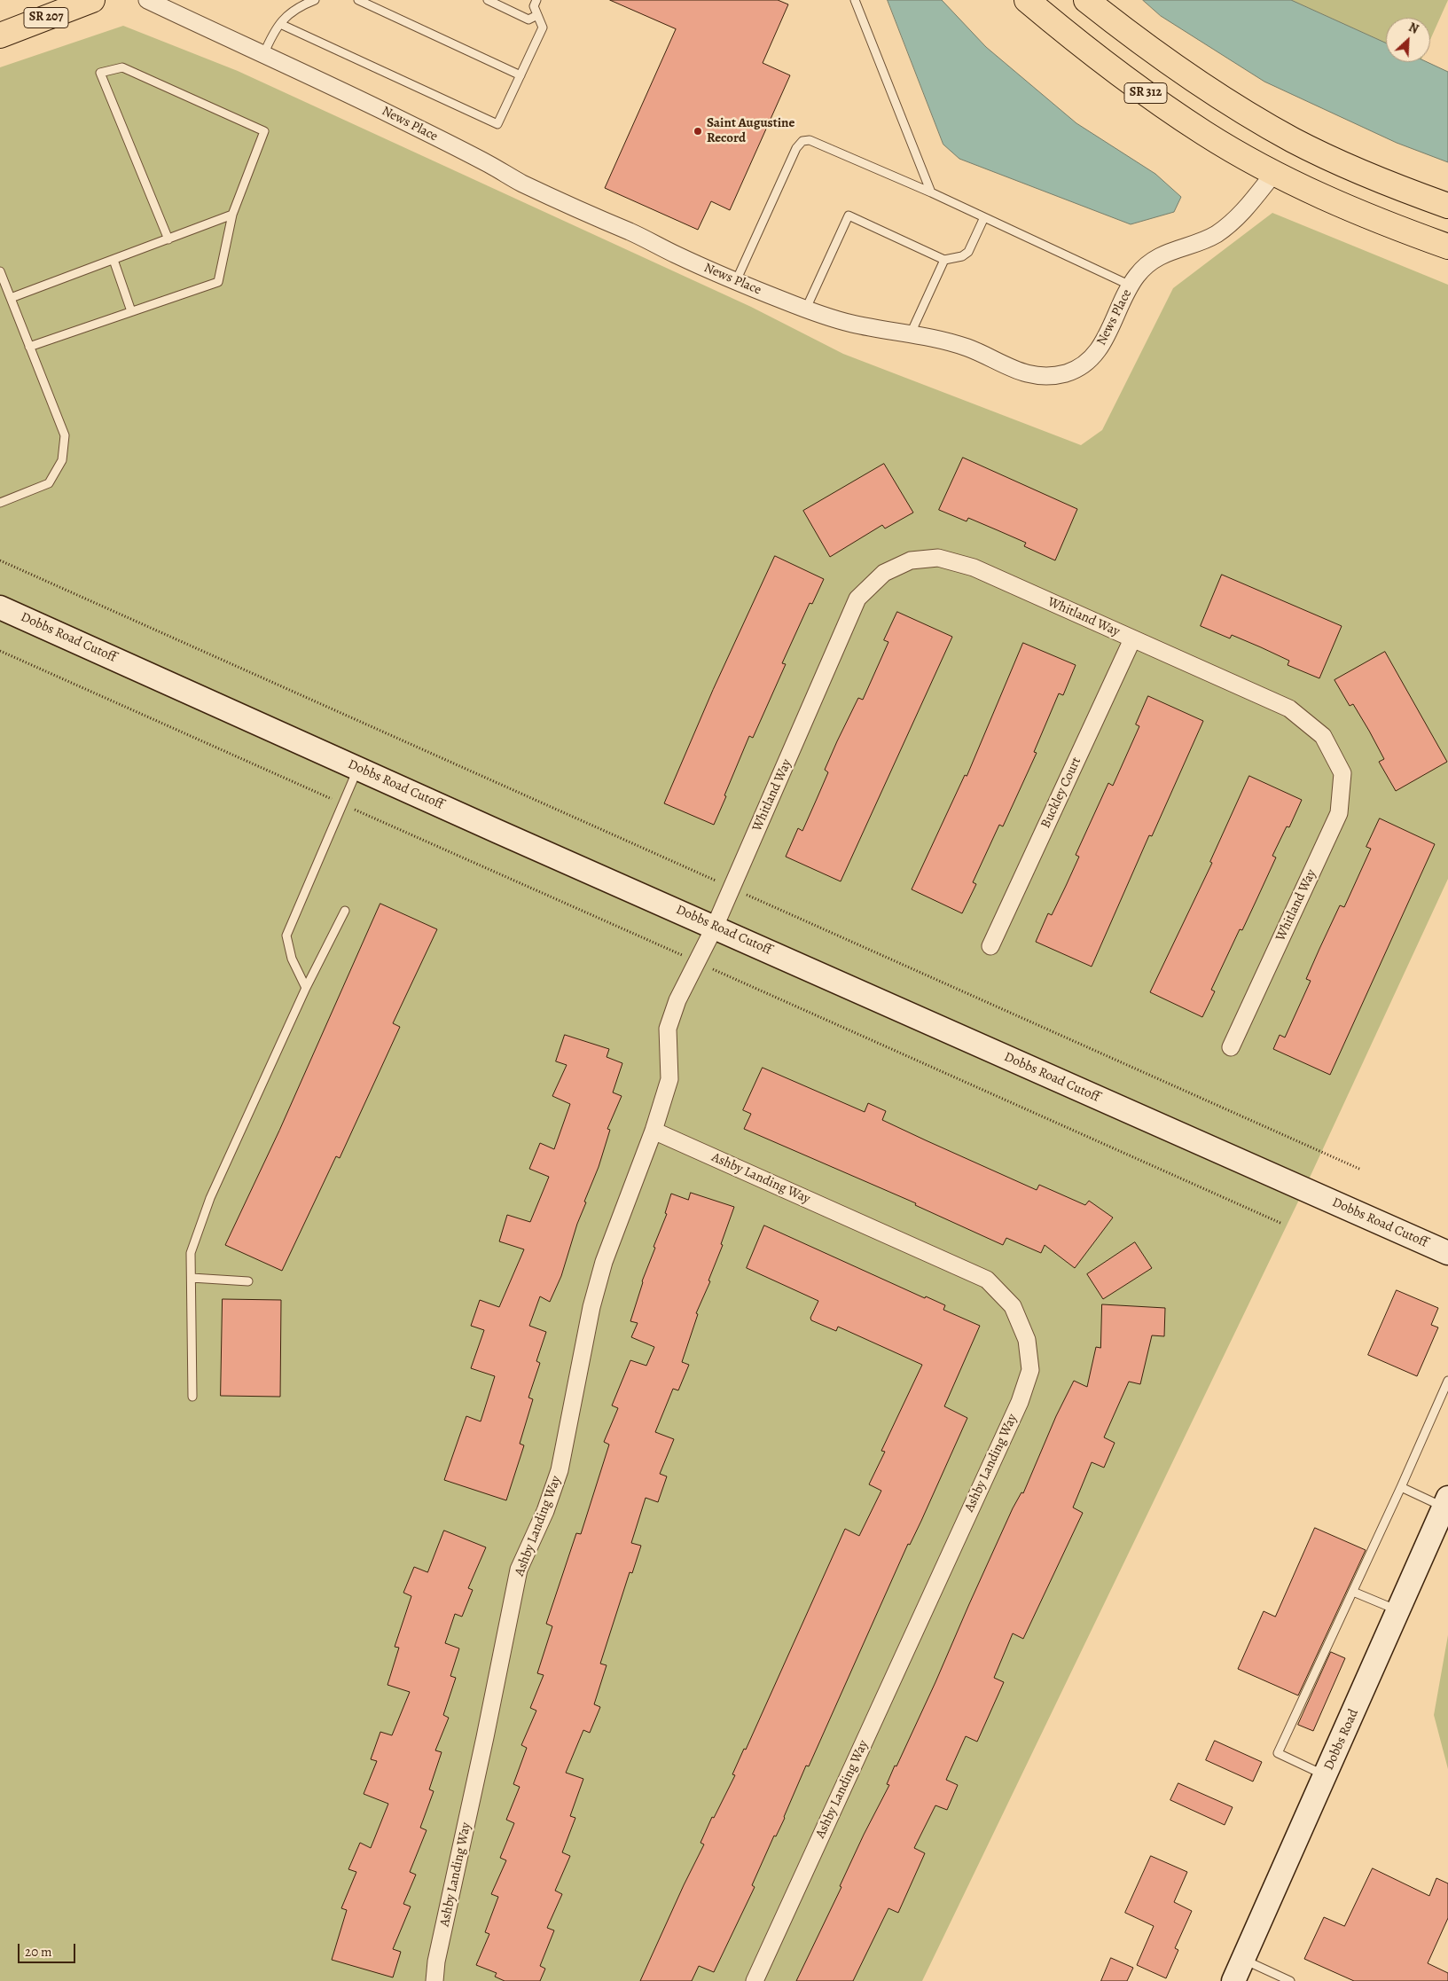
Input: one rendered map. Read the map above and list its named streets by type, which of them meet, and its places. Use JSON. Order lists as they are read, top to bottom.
{
  "streets": {
    "main road": ["SR 207", "SR 312"],
    "street": [
      "News Place",
      "Whitland Way",
      "Dobbs Road Cutoff",
      "Buckley Court",
      "Ashby Landing Way",
      "Dobbs Road"
    ]
  },
  "crossings": [
    ["SR 312", "News Place"],
    ["Whitland Way", "Dobbs Road Cutoff"],
    ["Whitland Way", "Buckley Court"],
    ["Whitland Way", "Ashby Landing Way"],
    ["Dobbs Road Cutoff", "Ashby Landing Way"]
  ],
  "places": ["Saint Augustine Record"],
  "scale_bar": "20 m",
  "north": "top right"
}
